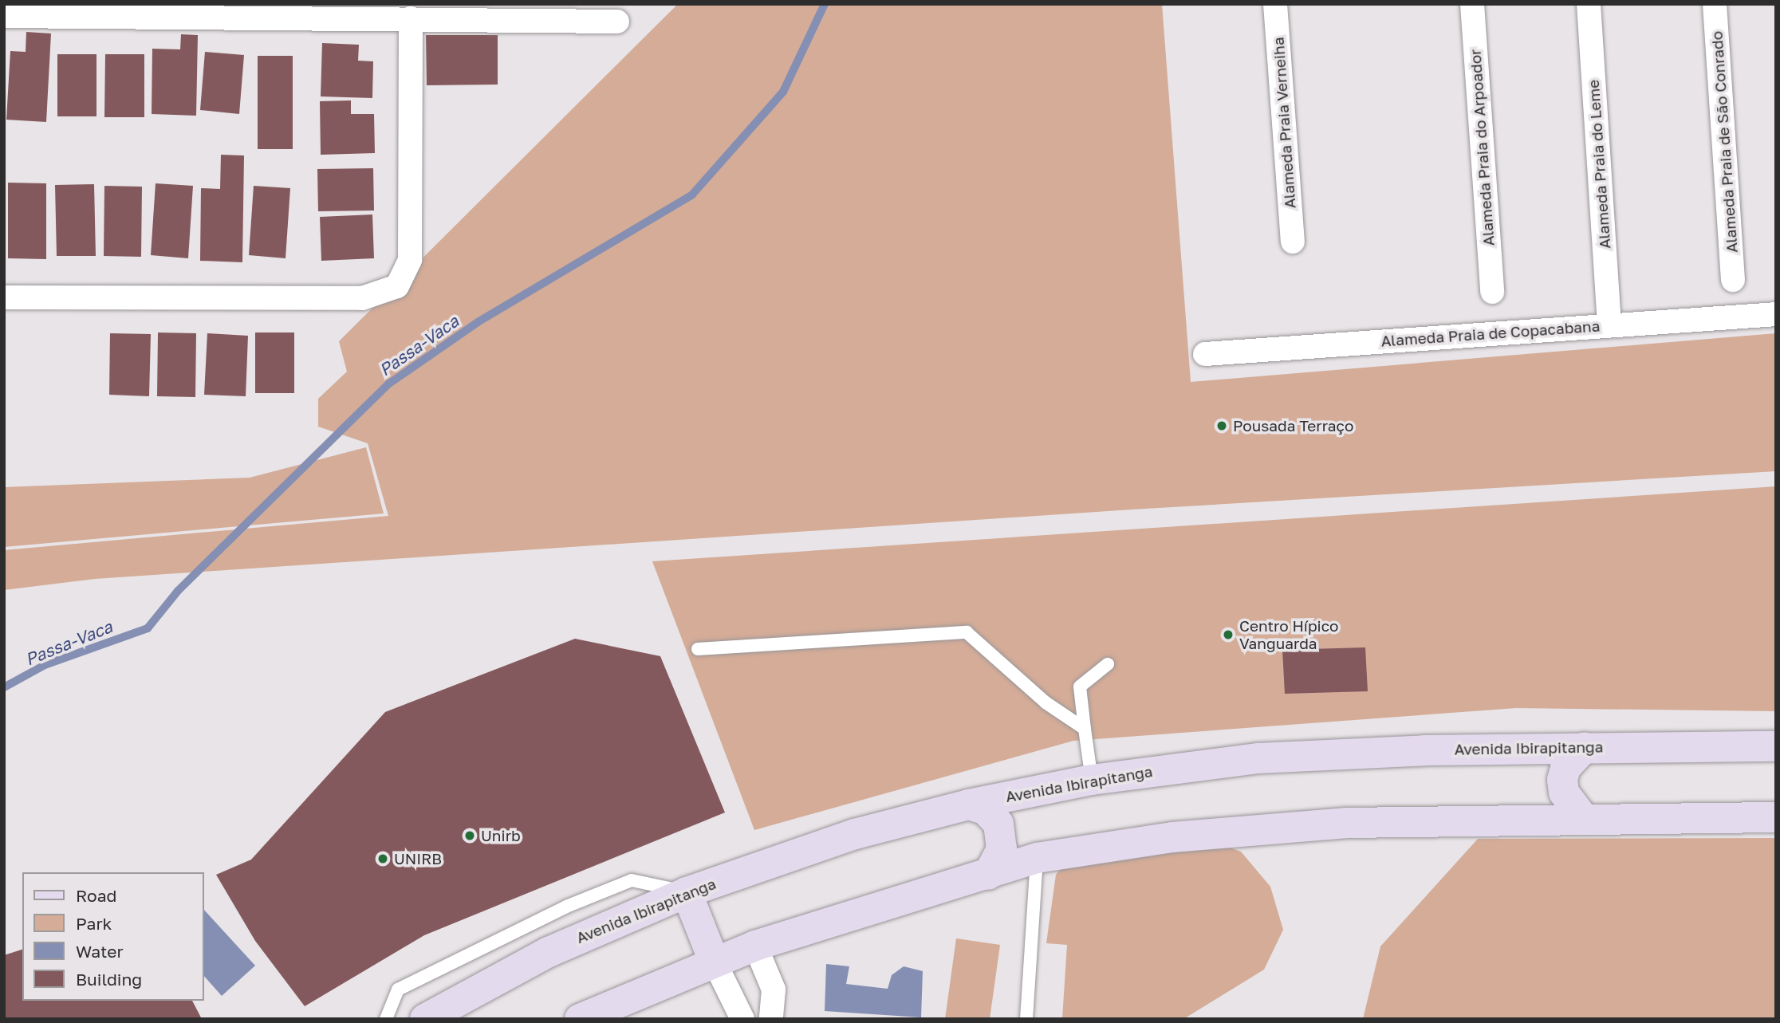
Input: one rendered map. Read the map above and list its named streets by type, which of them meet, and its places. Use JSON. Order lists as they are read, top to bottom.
{
  "streets": {
    "main road": ["Avenida Ibirapitanga"],
    "street": [
      "Alameda Praia Verneiha",
      "Alameda Praia de São Conrado",
      "Alameda Praia do Arpoador",
      "Alameda Praia do Leme",
      "Alameda Praia de Copacabana"
    ]
  },
  "crossings": [
    ["Alameda Praia do Leme", "Alameda Praia de Copacabana"]
  ],
  "water": ["Passa-Vaca"],
  "places": [
    "Pousada Terraço",
    "Centro Hípico Vanguarda",
    "Unirb",
    "UNIRB"
  ],
  "legend": [
    "Road",
    "Park",
    "Water",
    "Building"
  ]
}
